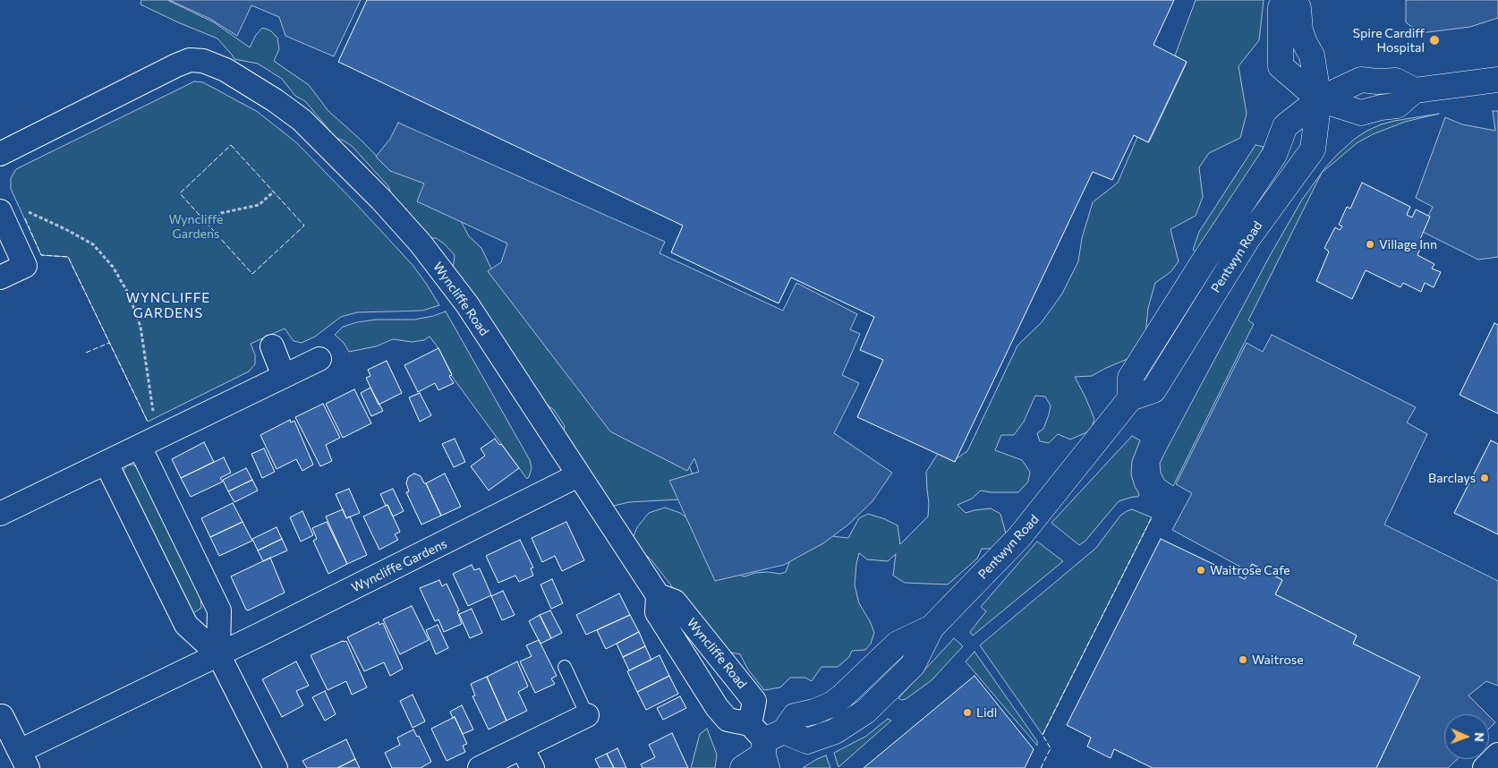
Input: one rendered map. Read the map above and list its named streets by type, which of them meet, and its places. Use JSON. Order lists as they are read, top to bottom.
{
  "streets": {
    "street": ["Pentwyn Road", "Wyncliffe Road", "Wyncliffe Gardens"]
  },
  "crossings": [
    ["Pentwyn Road", "Wyncliffe Road"],
    ["Wyncliffe Road", "Wyncliffe Gardens"]
  ],
  "districts": ["WYNCLIFFE GARDENS"],
  "parks": ["Wyncliffe Gardens"],
  "places": [
    "Spire Cardiff Hospital",
    "Village Inn",
    "Barclays",
    "Waitrose Cafe",
    "Waitrose",
    "Lidl"
  ],
  "north": "right"
}
